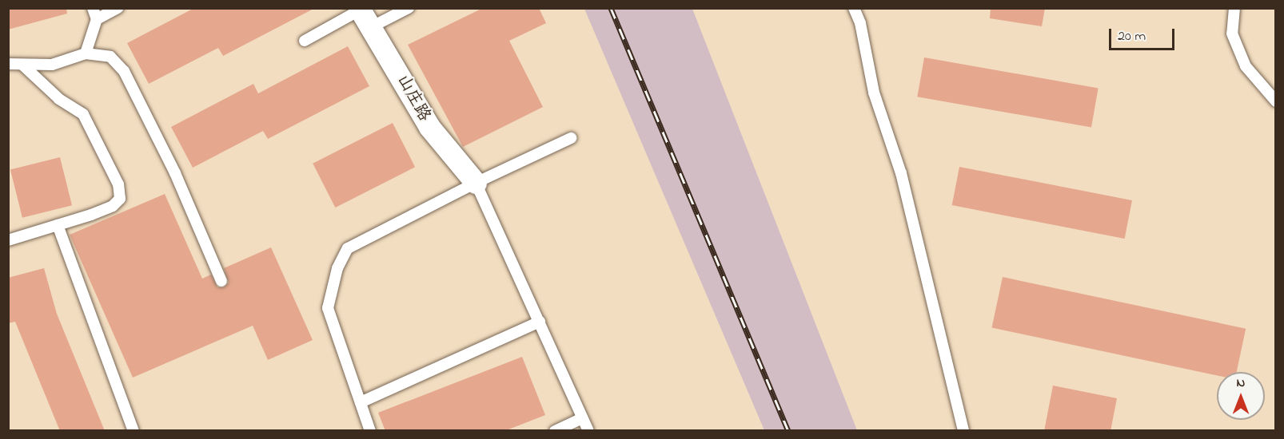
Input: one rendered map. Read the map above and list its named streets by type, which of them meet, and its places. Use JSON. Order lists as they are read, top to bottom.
{
  "streets": {
    "street": ["山庄路"]
  },
  "scale_bar": "20 m",
  "north": "top"
}
